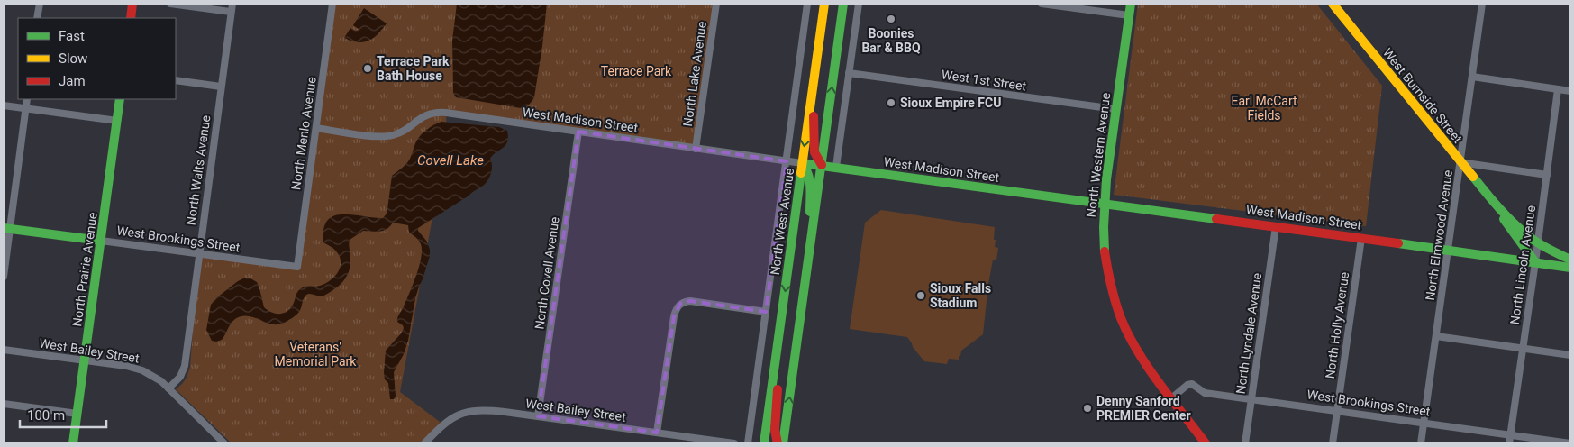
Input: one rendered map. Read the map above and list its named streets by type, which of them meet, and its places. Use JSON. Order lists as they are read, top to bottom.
{
  "streets": {
    "main road": [
      "West Burnside Street",
      "West Madison Street",
      "North Western Avenue",
      "North West Avenue",
      "West Brookings Street",
      "North Prairie Avenue"
    ],
    "street": [
      "North Lake Avenue",
      "West 1st Street",
      "North Menlo Avenue",
      "North Walts Avenue",
      "North Elmwood Avenue",
      "North Lincoln Avenue",
      "North Covell Avenue",
      "North Holly Avenue",
      "North Lyndale Avenue",
      "West Bailey Street"
    ]
  },
  "crossings": [
    ["North Lake Avenue", "West Madison Street"],
    ["West 1st Street", "North Western Avenue"],
    ["West Burnside Street", "West Madison Street"],
    ["West Burnside Street", "North Elmwood Avenue"],
    ["West Burnside Street", "North Lincoln Avenue"],
    ["West Madison Street", "North Menlo Avenue"],
    ["West Madison Street", "North Western Avenue"],
    ["West Madison Street", "North West Avenue"],
    ["West Madison Street", "North Elmwood Avenue"],
    ["West Madison Street", "North Lincoln Avenue"],
    ["West Madison Street", "North Covell Avenue"],
    ["West Madison Street", "North Holly Avenue"],
    ["West Madison Street", "North Lyndale Avenue"],
    ["North Menlo Avenue", "West Brookings Street"],
    ["North Western Avenue", "West Brookings Street"],
    ["North Walts Avenue", "West Brookings Street"],
    ["North Walts Avenue", "West Bailey Street"],
    ["North Elmwood Avenue", "West Brookings Street"],
    ["West Brookings Street", "North Lincoln Avenue"],
    ["West Brookings Street", "North Prairie Avenue"],
    ["West Brookings Street", "North Holly Avenue"],
    ["West Brookings Street", "North Lyndale Avenue"],
    ["North Prairie Avenue", "West Bailey Street"],
    ["North Covell Avenue", "West Bailey Street"]
  ],
  "water": ["Covell Lake"],
  "parks": ["Terrace Park", "Earl McCart Fields", "Veterans' Memorial Park"],
  "places": [
    "Boonies Bar & BBQ",
    "Terrace Park Bath House",
    "Sioux Empire FCU",
    "Sioux Falls Stadium",
    "Denny Sanford PREMIER Center"
  ],
  "legend": ["Fast", "Slow", "Jam"],
  "scale_bar": "100 m"
}
